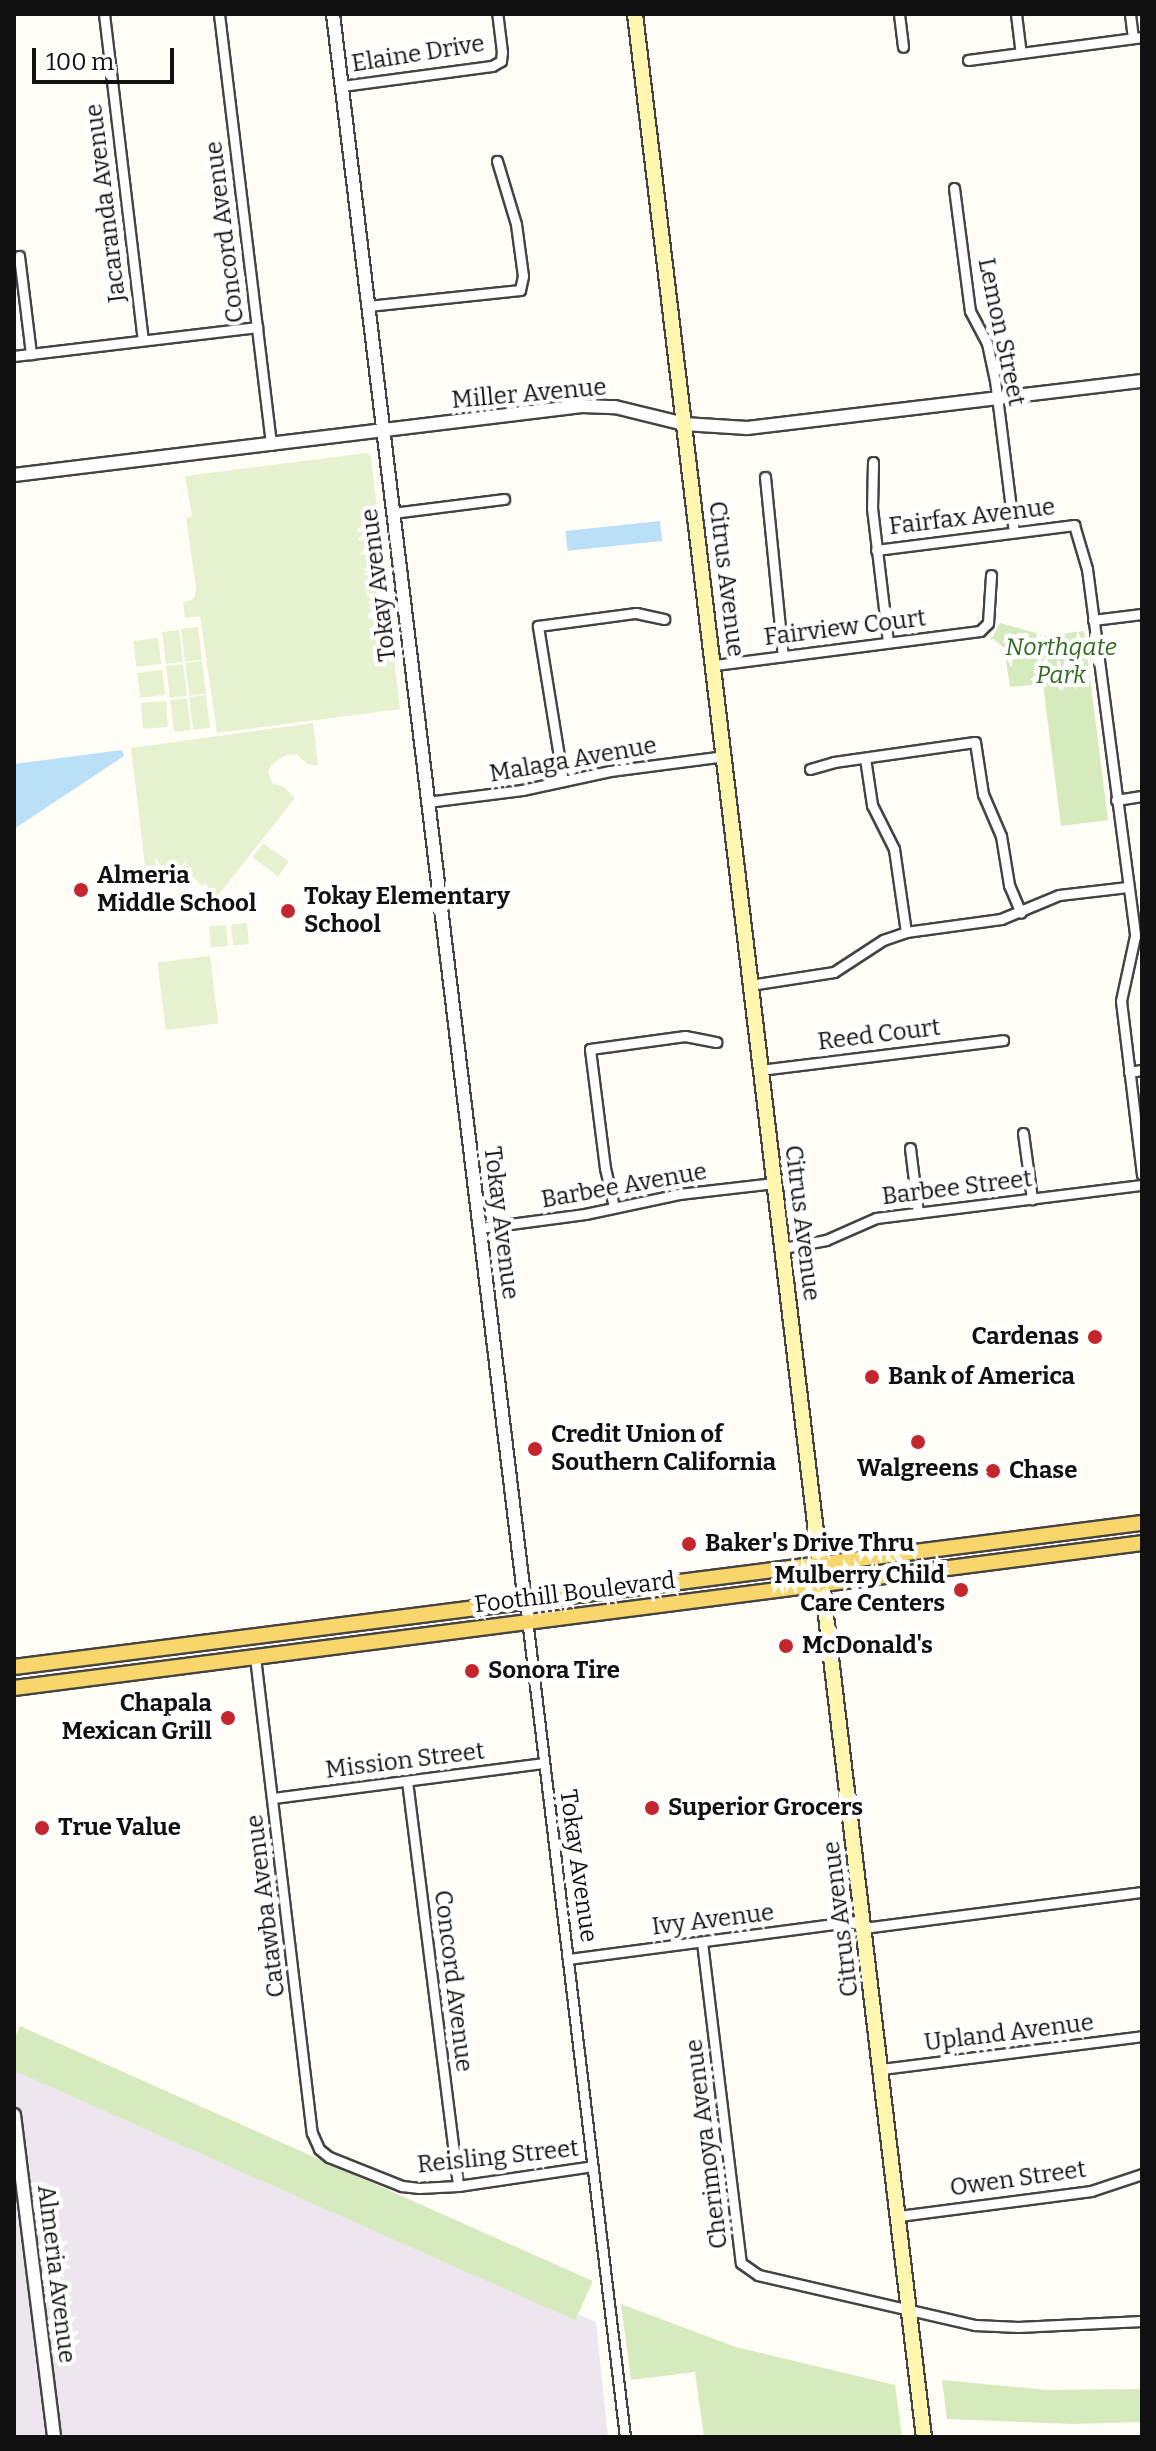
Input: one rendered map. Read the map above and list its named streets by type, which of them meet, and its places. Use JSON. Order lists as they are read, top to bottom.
{
  "streets": {
    "main road": ["Citrus Avenue", "Foothill Boulevard"],
    "street": [
      "Elaine Drive",
      "Jacaranda Avenue",
      "Concord Avenue",
      "Lemon Street",
      "Miller Avenue",
      "Fairfax Avenue",
      "Tokay Avenue",
      "Fairview Court",
      "Malaga Avenue",
      "Reed Court",
      "Barbee Avenue",
      "Barbee Street",
      "Mission Street",
      "Catawba Avenue",
      "Ivy Avenue",
      "Upland Avenue",
      "Cherimoya Avenue",
      "Reisling Street",
      "Owen Street",
      "Almeria Avenue"
    ]
  },
  "crossings": [
    ["Elaine Drive", "Tokay Avenue"],
    ["Concord Avenue", "Miller Avenue"],
    ["Concord Avenue", "Mission Street"],
    ["Concord Avenue", "Reisling Street"],
    ["Lemon Street", "Miller Avenue"],
    ["Lemon Street", "Fairfax Avenue"],
    ["Miller Avenue", "Citrus Avenue"],
    ["Miller Avenue", "Tokay Avenue"],
    ["Citrus Avenue", "Fairview Court"],
    ["Citrus Avenue", "Malaga Avenue"],
    ["Citrus Avenue", "Reed Court"],
    ["Citrus Avenue", "Barbee Avenue"],
    ["Citrus Avenue", "Barbee Street"],
    ["Citrus Avenue", "Foothill Boulevard"],
    ["Citrus Avenue", "Ivy Avenue"],
    ["Citrus Avenue", "Upland Avenue"],
    ["Citrus Avenue", "Cherimoya Avenue"],
    ["Citrus Avenue", "Owen Street"],
    ["Tokay Avenue", "Malaga Avenue"],
    ["Tokay Avenue", "Barbee Avenue"],
    ["Tokay Avenue", "Foothill Boulevard"],
    ["Tokay Avenue", "Mission Street"],
    ["Tokay Avenue", "Ivy Avenue"],
    ["Tokay Avenue", "Reisling Street"],
    ["Foothill Boulevard", "Catawba Avenue"],
    ["Mission Street", "Catawba Avenue"],
    ["Catawba Avenue", "Reisling Street"],
    ["Ivy Avenue", "Cherimoya Avenue"]
  ],
  "parks": ["Northgate Park"],
  "places": [
    "Almeria Middle School",
    "Tokay Elementary School",
    "Cardenas",
    "Bank of America",
    "Walgreens",
    "Credit Union of Southern California",
    "Chase",
    "Baker's Drive Thru",
    "Mulberry Child Care Centers",
    "McDonald's",
    "Sonora Tire",
    "Chapala Mexican Grill",
    "Superior Grocers",
    "True Value"
  ],
  "scale_bar": "100 m"
}
